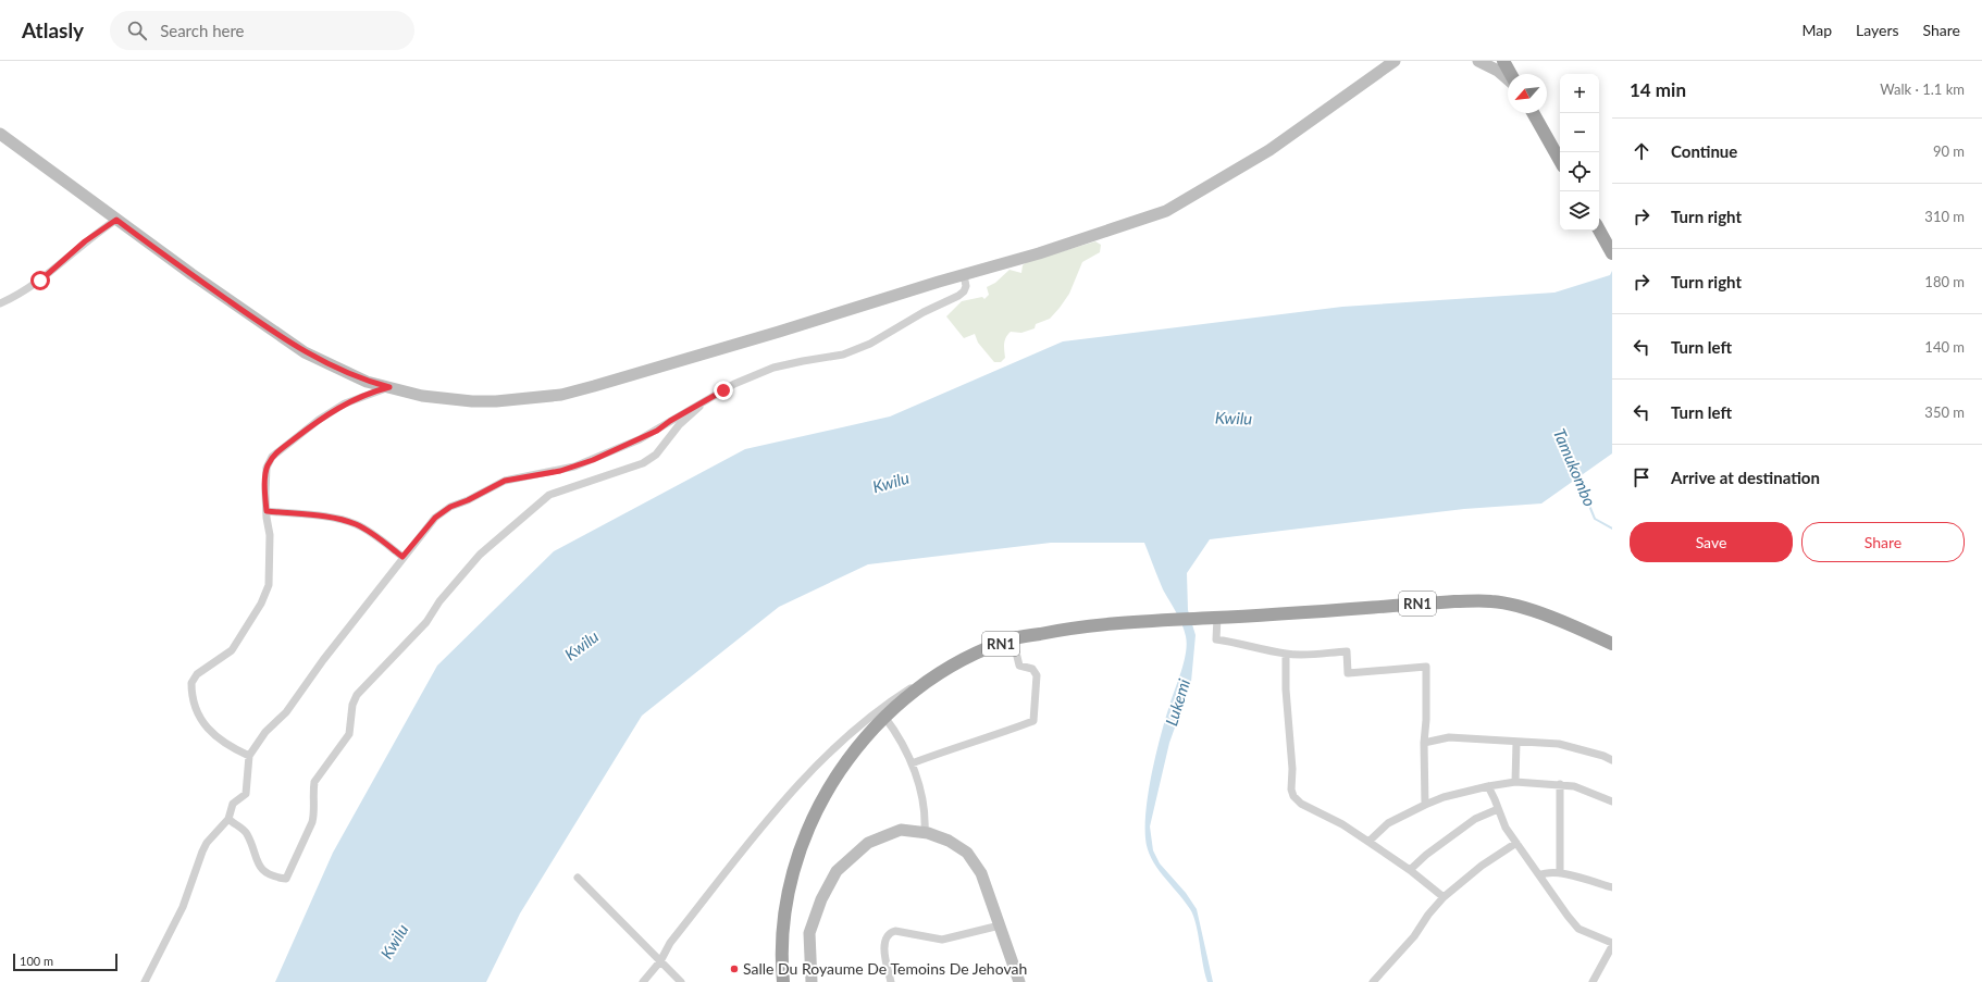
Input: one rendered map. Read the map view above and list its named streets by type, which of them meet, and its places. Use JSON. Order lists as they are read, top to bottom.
{
  "streets": {
    "highway": ["RN1"]
  },
  "water": ["Kwilu", "Tamukombo", "Lukemi"],
  "places": ["Salle Du Royaume De Temoins De Jehovah"],
  "scale_bar": "100 m",
  "north": "bottom left",
  "page": {
    "header": "Atlasly",
    "search": "Search here",
    "nav": ["Map", "Layers", "Share"],
    "heading": ["14 min", "Walk · 1.1 km"],
    "map_buttons": ["+", "−"],
    "list": [
      ["Continue", "90 m"],
      ["Turn right", "310 m"],
      ["Turn right", "180 m"],
      ["Turn left", "140 m"],
      ["Turn left", "350 m"],
      "Arrive at destination"
    ],
    "buttons": ["Save", "Share"],
    "scale": "100 m"
  }
}
